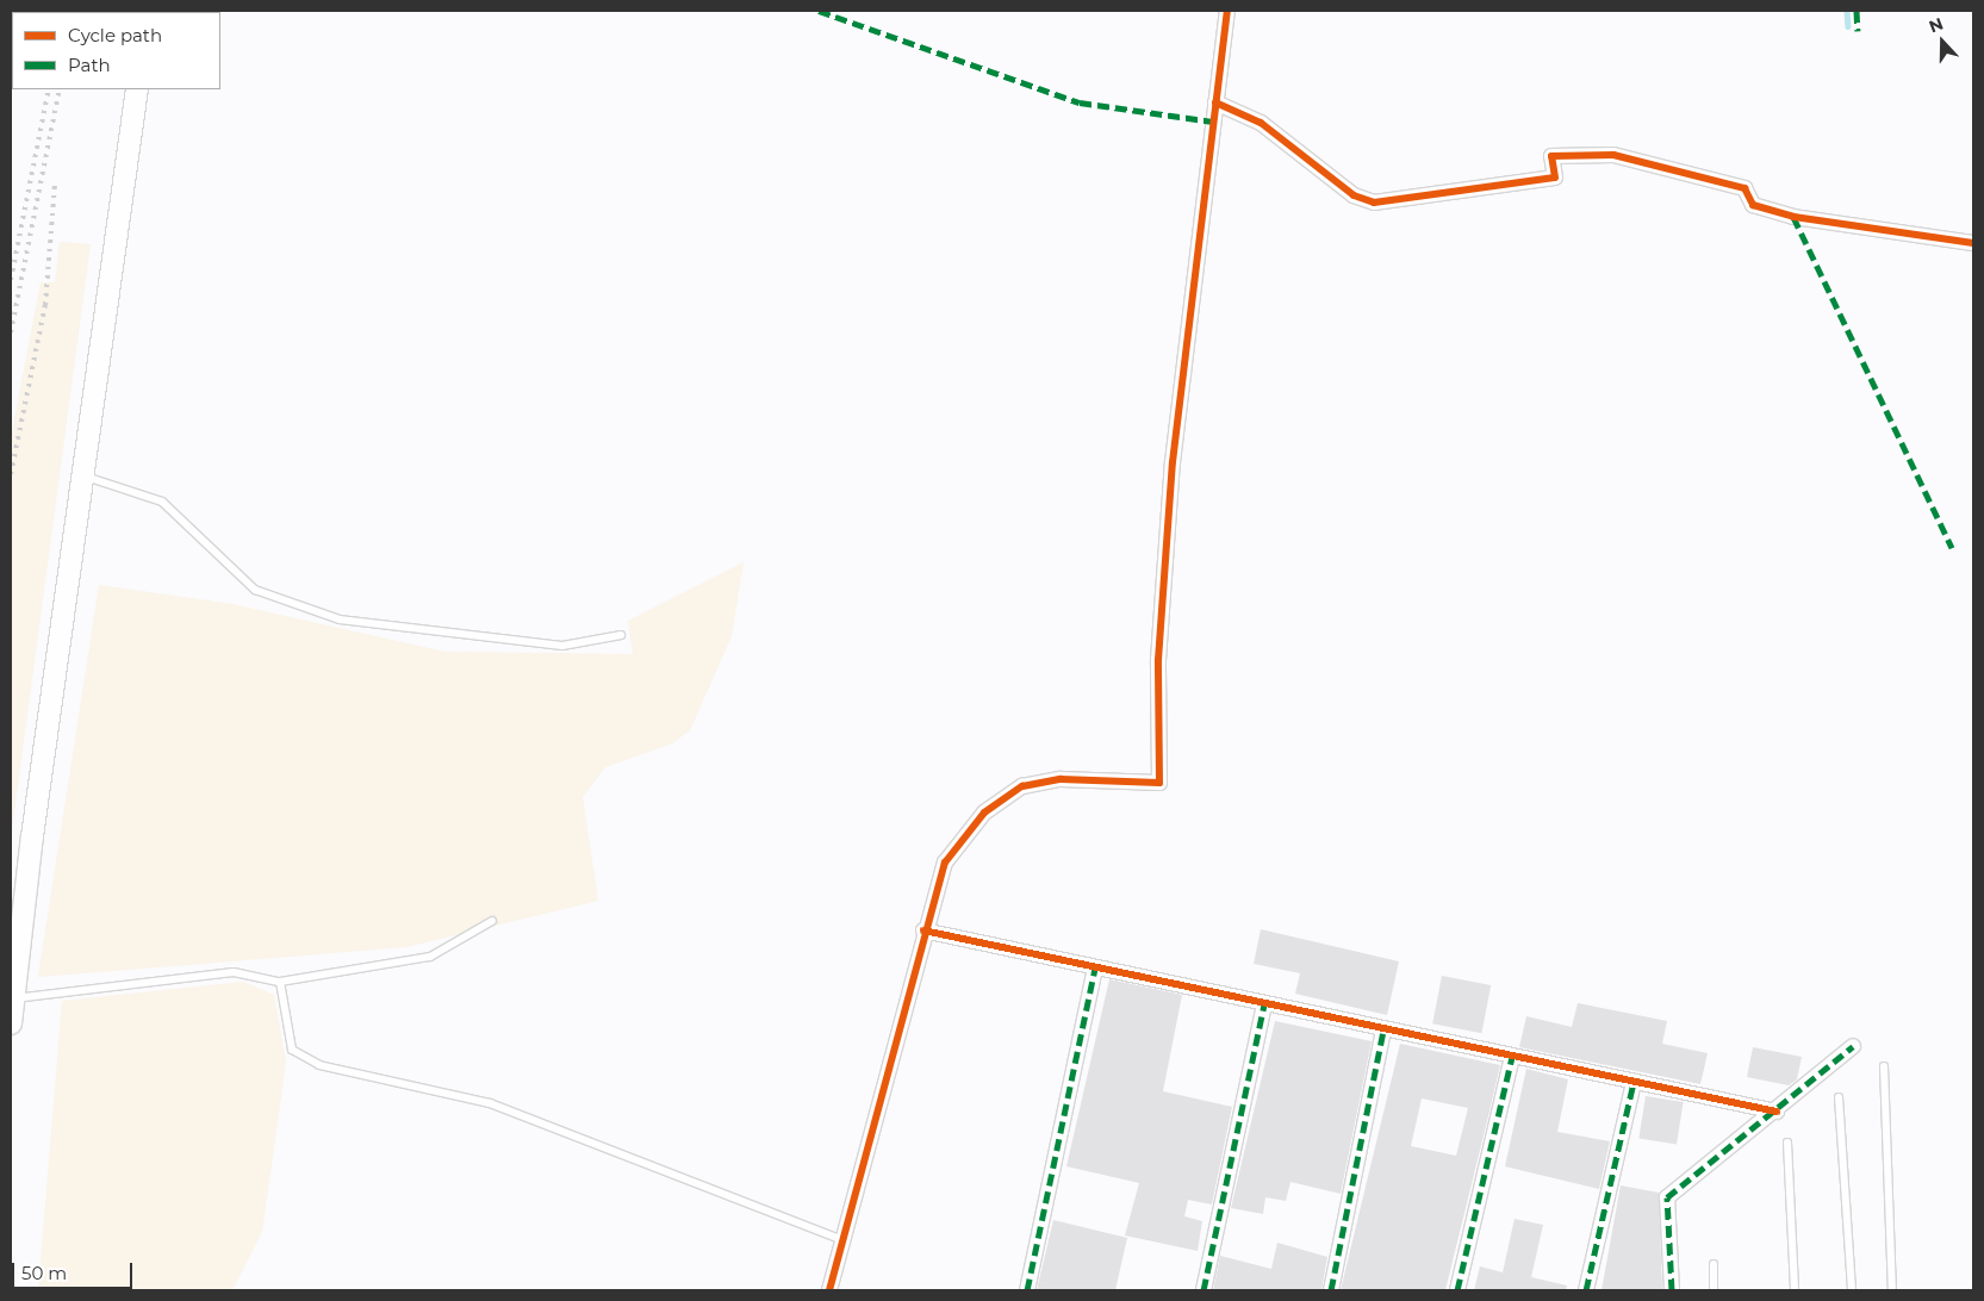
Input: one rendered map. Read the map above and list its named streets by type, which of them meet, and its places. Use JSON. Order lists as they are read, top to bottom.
{
  "legend": ["Cycle path", "Path"],
  "scale_bar": "50 m",
  "north": "top"
}
